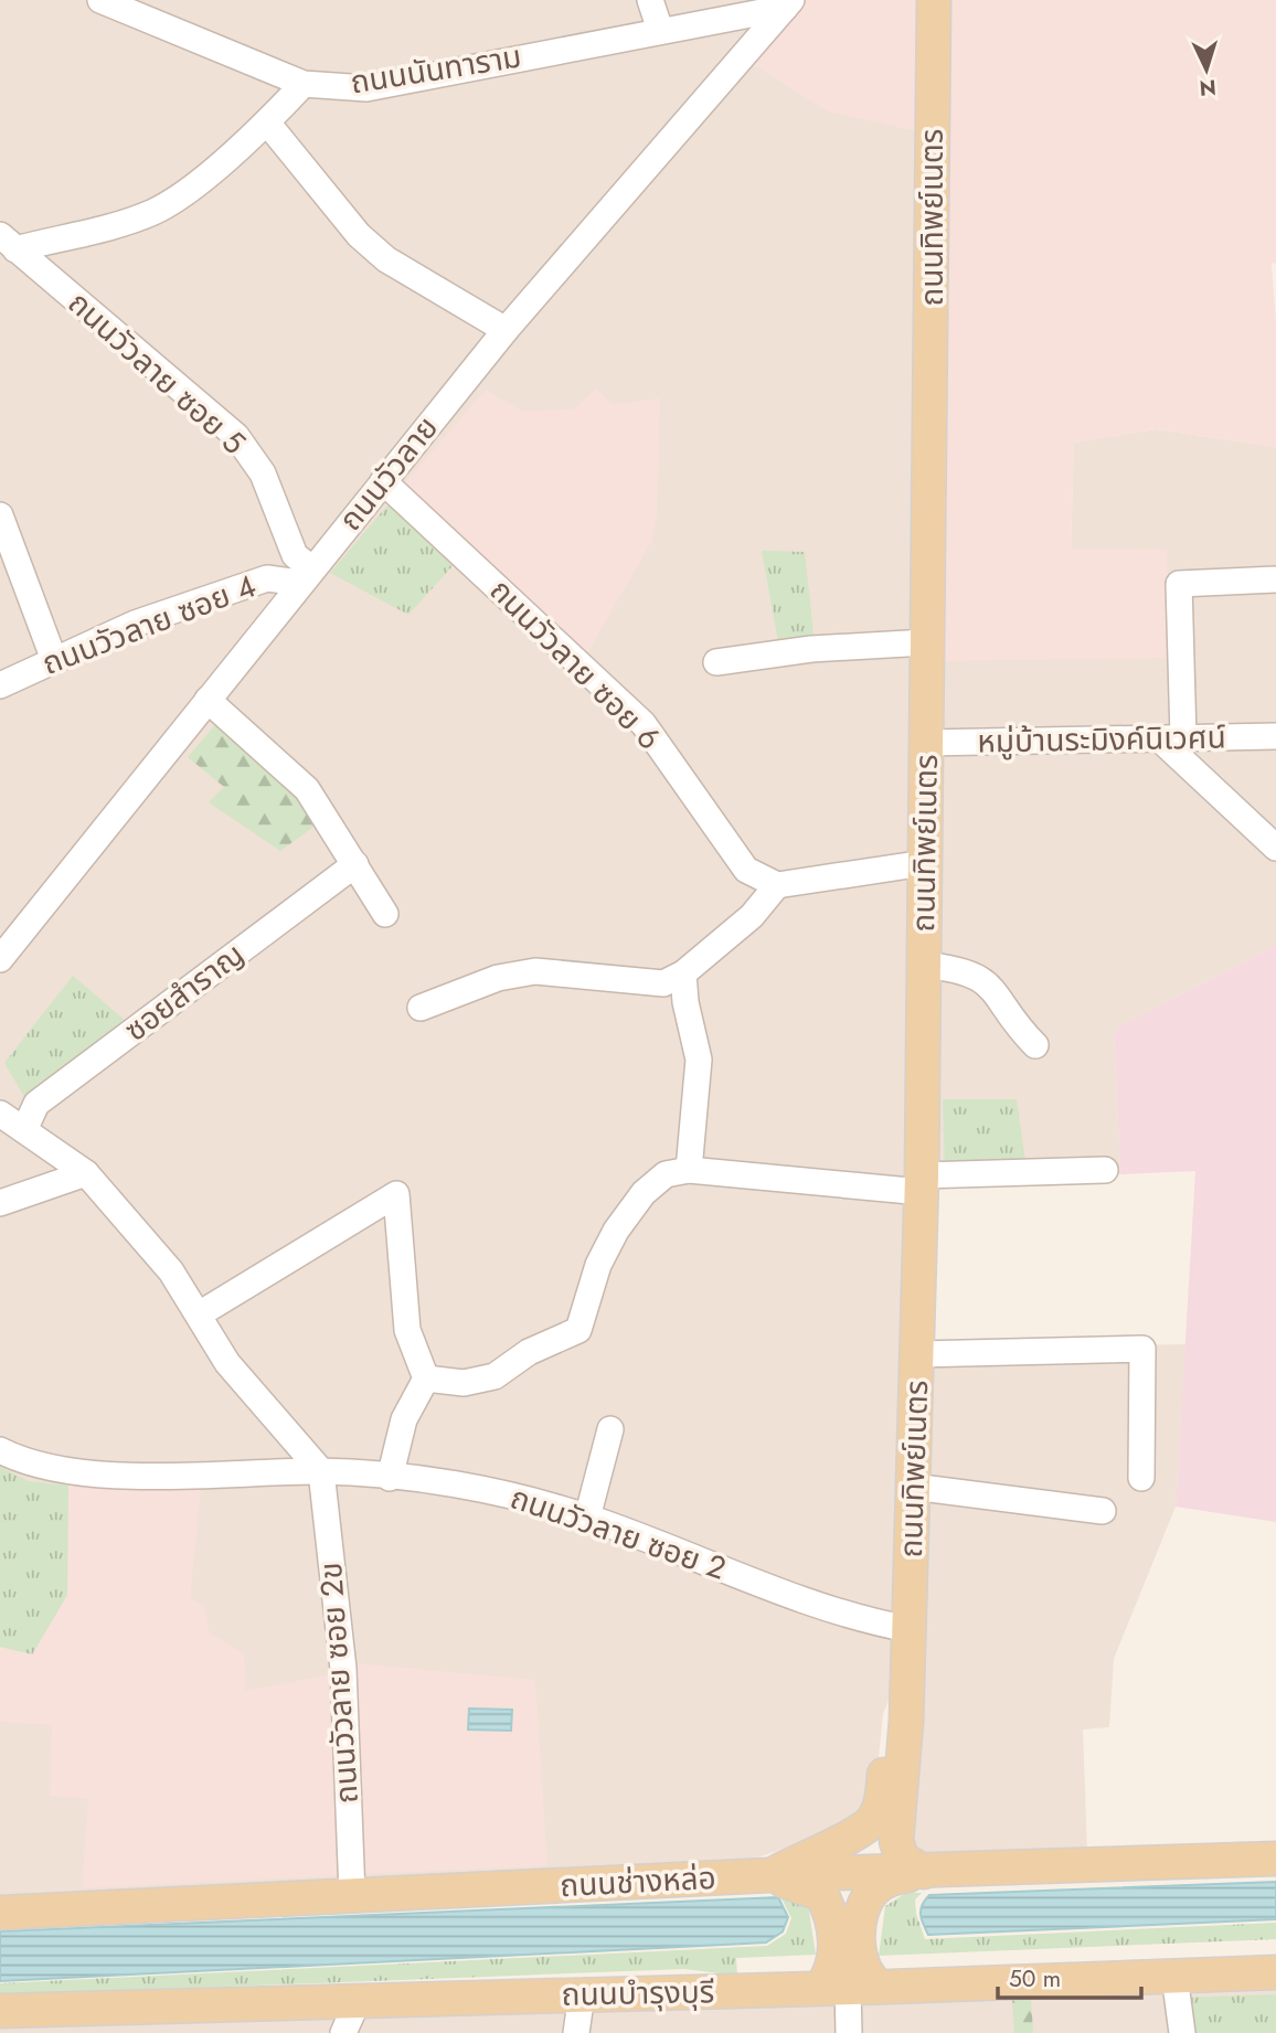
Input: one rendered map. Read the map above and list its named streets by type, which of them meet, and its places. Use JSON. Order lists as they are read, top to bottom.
{
  "streets": {
    "main road": ["ถนนทิพย์เนตร", "ถนนช่างหล่อ", "ถนนบำรุงบุรี"],
    "street": [
      "ถนนนันทาราม",
      "ถนนวัวลาย ซอย 5",
      "ถนนวัวลาย",
      "ถนนวัวลาย ซอย 4",
      "ถนนวัวลาย ซอย 6",
      "หมู่บ้านระมิงค์นิเวศน์",
      "ซอยสำราญ",
      "ถนนวัวลาย ซอย 2",
      "ถนนวัวลาย ซอย 2ข"
    ]
  },
  "crossings": [
    ["ถนนนันทาราม", "ถนนวัวลาย"],
    ["ถนนทิพย์เนตร", "หมู่บ้านระมิงค์นิเวศน์"],
    ["ถนนทิพย์เนตร", "ถนนวัวลาย ซอย 2"],
    ["ถนนทิพย์เนตร", "ถนนช่างหล่อ"],
    ["ถนนวัวลาย ซอย 5", "ถนนวัวลาย"],
    ["ถนนวัวลาย ซอย 5", "ถนนวัวลาย ซอย 4"],
    ["ถนนวัวลาย", "ถนนวัวลาย ซอย 4"],
    ["ถนนวัวลาย", "ถนนวัวลาย ซอย 6"],
    ["ถนนวัวลาย ซอย 2", "ถนนวัวลาย ซอย 2ข"],
    ["ถนนวัวลาย ซอย 2ข", "ถนนช่างหล่อ"]
  ],
  "scale_bar": "50 m",
  "north": "bottom"
}
